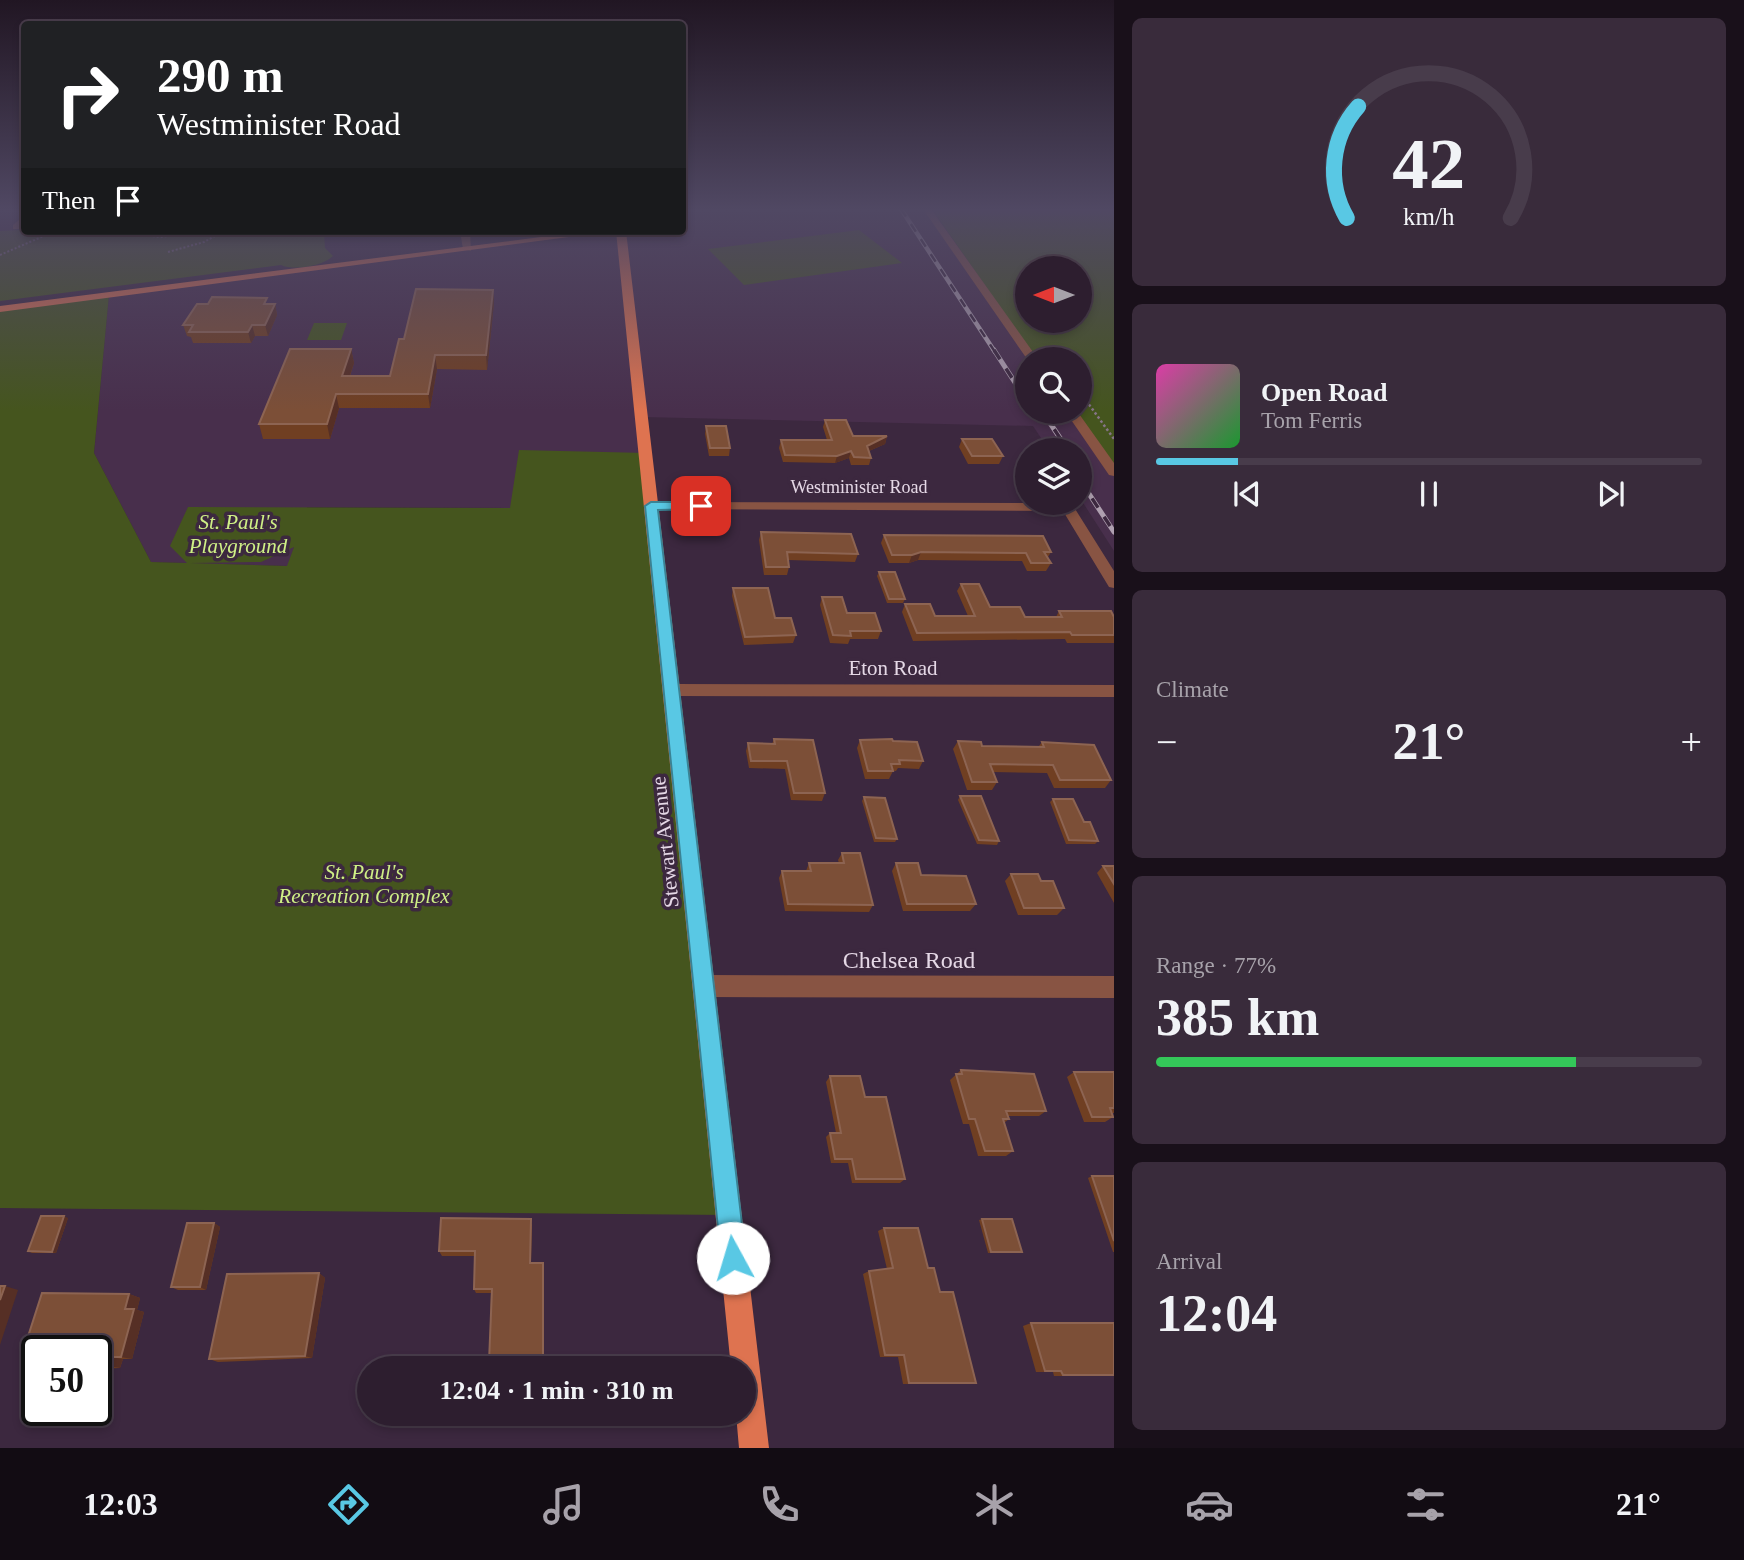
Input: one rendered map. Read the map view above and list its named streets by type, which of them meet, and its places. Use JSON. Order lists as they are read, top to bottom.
{
  "streets": {
    "main road": ["Stewart Avenue"],
    "street": ["Westminister Road", "Eton Road", "Chelsea Road"]
  },
  "crossings": [
    ["Westminister Road", "Stewart Avenue"],
    ["Eton Road", "Stewart Avenue"],
    ["Stewart Avenue", "Chelsea Road"]
  ],
  "parks": ["St. Paul's Playground", "St. Paul's Recreation Complex"],
  "north": "left",
  "page": {
    "turn": ["290 m", "Westminister Road"],
    "then": "Then",
    "song": ["Open Road", "Tom Ferris"],
    "tile": [
      "Climate",
      ["Range · 77%", "385 km"],
      ["Arrival", "12:04"]
    ],
    "heat": ["−", "21°", "+"],
    "limit": "50",
    "trip": "12:04 · 1 min · 310 m",
    "tabs": ["12:03", "21°"],
    "gauge": ["42", "km/h"]
  }
}
